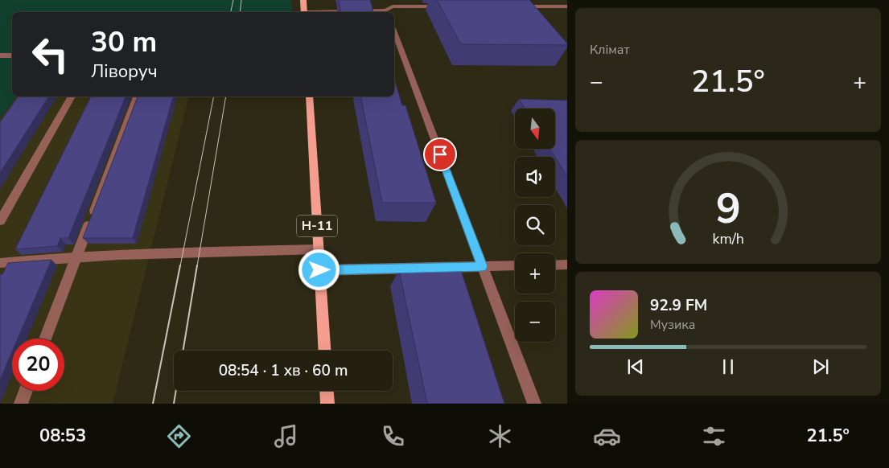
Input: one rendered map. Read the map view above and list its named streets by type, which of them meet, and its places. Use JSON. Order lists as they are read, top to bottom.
{
  "streets": {
    "main road": ["Н-11"]
  },
  "north": "bottom",
  "page": {
    "tile": "Клімат",
    "turn": ["30 m", "Ліворуч"],
    "heat": ["−", "21.5°", "+"],
    "map_buttons": ["+", "−"],
    "song": ["92.9 FM", "Музика"],
    "limit": "20",
    "trip": "08:54 · 1 хв · 60 m",
    "tabs": ["08:53", "21.5°"],
    "gauge": ["9", "km/h"]
  }
}
